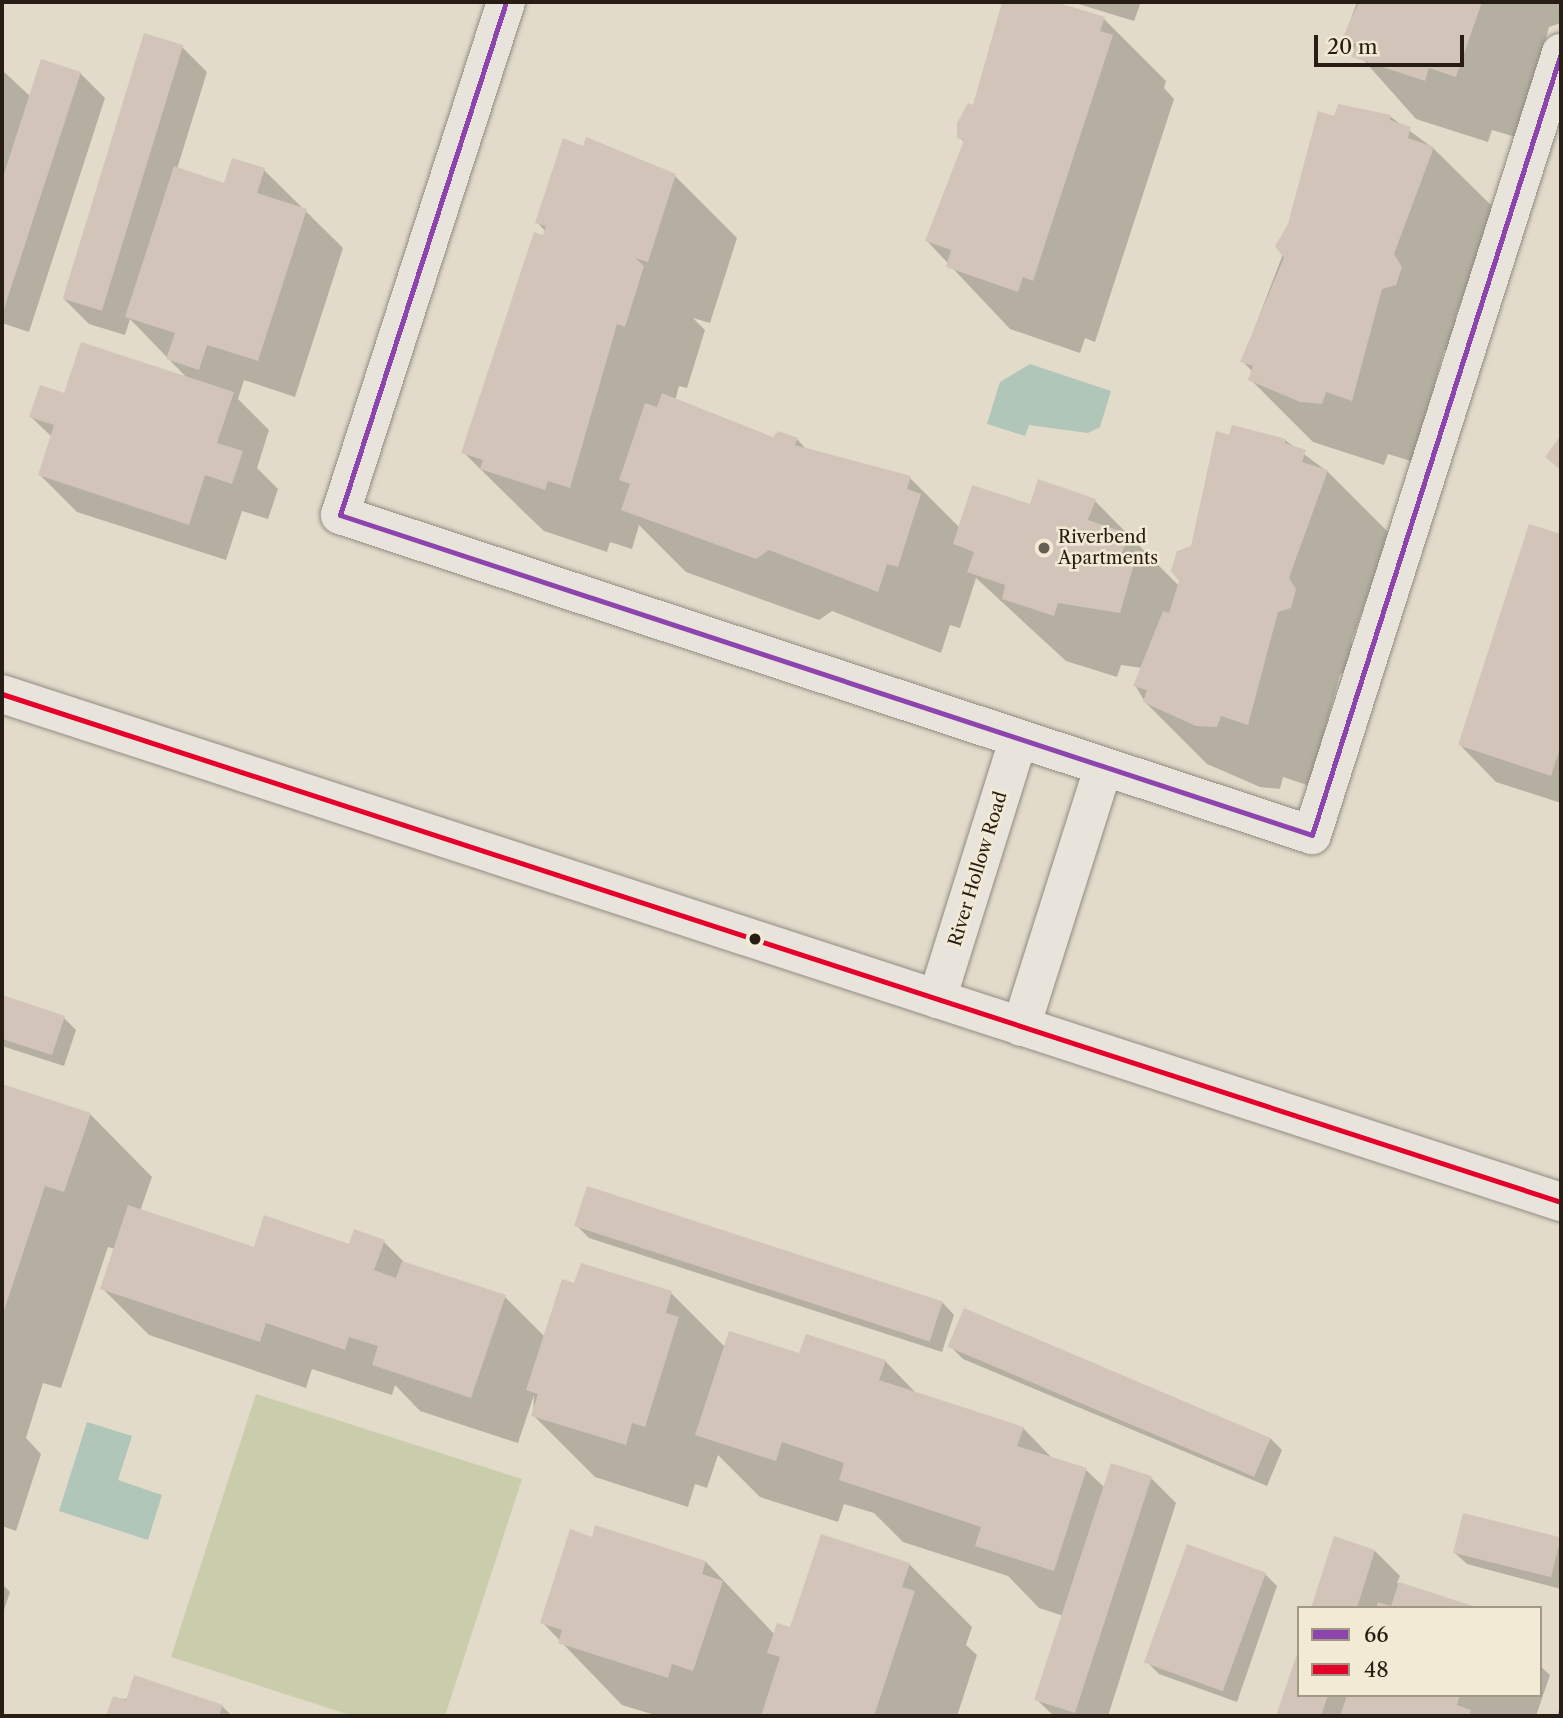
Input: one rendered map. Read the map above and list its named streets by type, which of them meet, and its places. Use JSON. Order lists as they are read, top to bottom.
{
  "streets": {
    "street": ["River Hollow Road"]
  },
  "places": ["Riverbend Apartments"],
  "lines": ["transit line 66", "transit line 48"],
  "legend": ["66", "48"],
  "scale_bar": "20 m"
}
